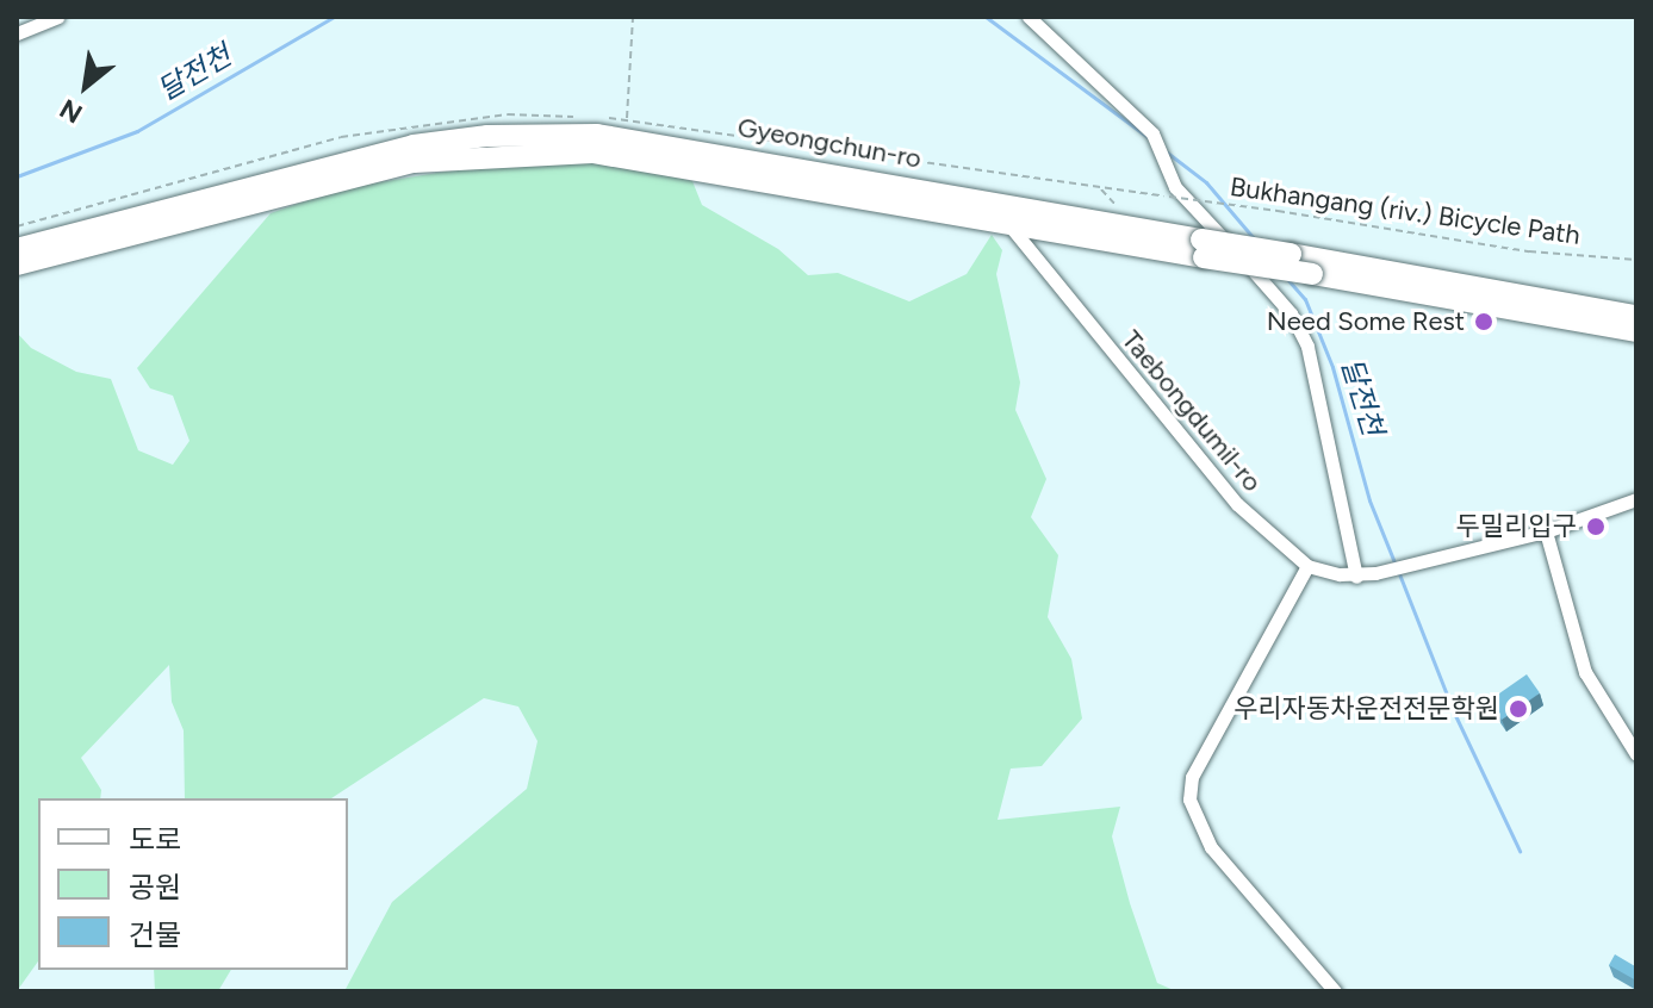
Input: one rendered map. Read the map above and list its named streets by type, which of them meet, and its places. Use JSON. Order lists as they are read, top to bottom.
{
  "streets": {
    "main road": ["Gyeongchun-ro"],
    "street": ["Taebongdumil-ro"],
    "path": ["Bukhangang (riv.) Bicycle Path"]
  },
  "crossings": [
    ["Gyeongchun-ro", "Taebongdumil-ro"]
  ],
  "water": ["달전천"],
  "places": ["Need Some Rest", "두밀리입구", "우리자동차운전전문학원"],
  "legend": ["도로", "공원", "건물"],
  "north": "bottom left"
}
